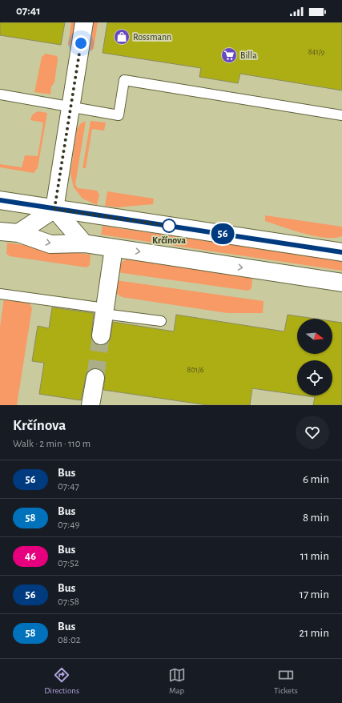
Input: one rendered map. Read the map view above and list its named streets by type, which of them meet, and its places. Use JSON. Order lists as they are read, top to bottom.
{
  "places": {
    "shop": ["Rossmann"],
    "supermarket": ["Billa"],
    "other": ["Krčínova"]
  },
  "lines": ["bus line 56"],
  "house_numbers": ["841/9", "801/6"],
  "north": "right",
  "page": {
    "status": "07:41",
    "on_map": "56",
    "heading": ["Krčínova", "Walk · 2 min · 110 m"],
    "list": [
      {
        "mark": "56",
        "name": "Bus",
        "note": "07:47",
        "value": "6 min"
      },
      {
        "mark": "58",
        "name": "Bus",
        "note": "07:49",
        "value": "8 min"
      },
      {
        "mark": "46",
        "name": "Bus",
        "note": "07:52",
        "value": "11 min"
      },
      {
        "mark": "56",
        "name": "Bus",
        "note": "07:58",
        "value": "17 min"
      },
      {
        "mark": "58",
        "name": "Bus",
        "note": "08:02",
        "value": "21 min"
      }
    ],
    "tabs": ["Directions", "Map", "Tickets"]
  }
}
